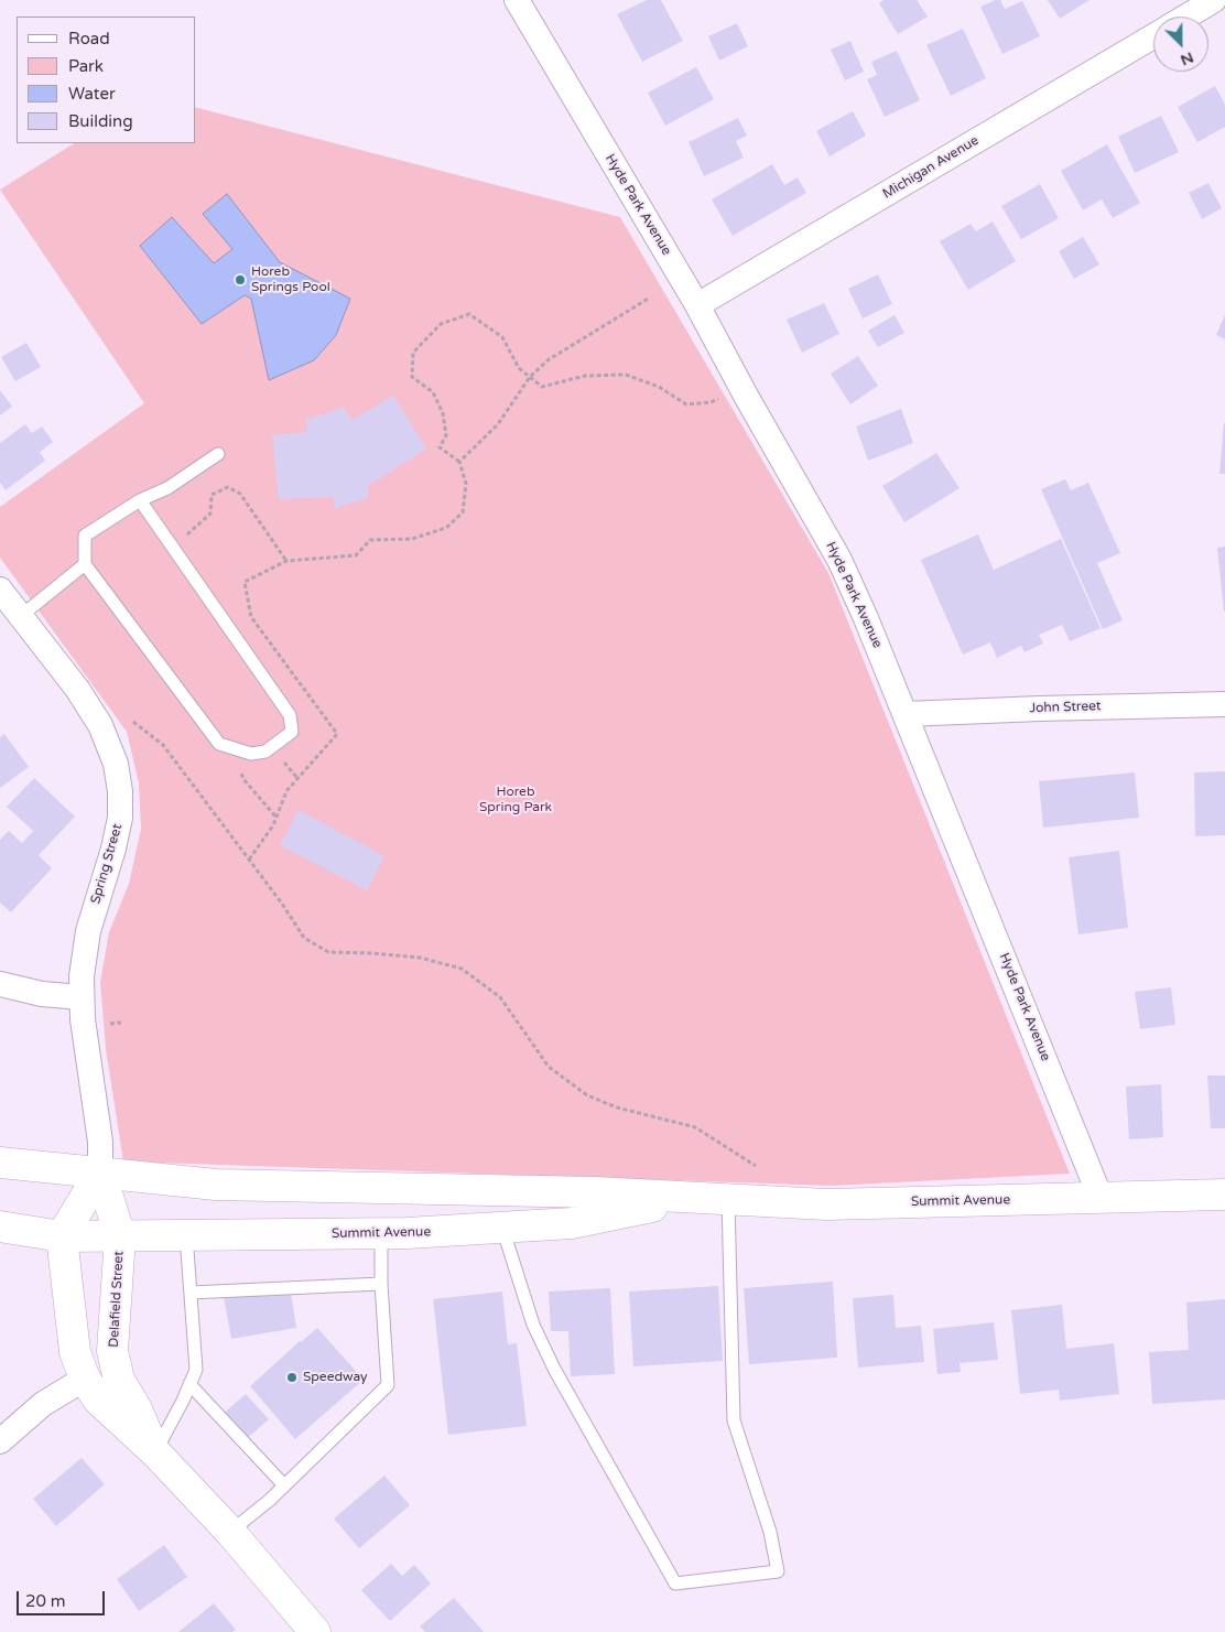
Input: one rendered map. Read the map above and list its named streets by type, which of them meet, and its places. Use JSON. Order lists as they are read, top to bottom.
{
  "streets": {
    "main road": ["Summit Avenue", "Delafield Street"],
    "street": [
      "Michigan Avenue",
      "Hyde Park Avenue",
      "John Street",
      "Spring Street"
    ]
  },
  "crossings": [
    ["Michigan Avenue", "Hyde Park Avenue"],
    ["Hyde Park Avenue", "John Street"],
    ["Hyde Park Avenue", "Summit Avenue"],
    ["Spring Street", "Summit Avenue"],
    ["Spring Street", "Delafield Street"],
    ["Summit Avenue", "Delafield Street"]
  ],
  "parks": ["Horeb Spring Park"],
  "places": ["Horeb Springs Pool", "Speedway"],
  "legend": [
    "Road",
    "Park",
    "Water",
    "Building"
  ],
  "scale_bar": "20 m",
  "north": "bottom right"
}
